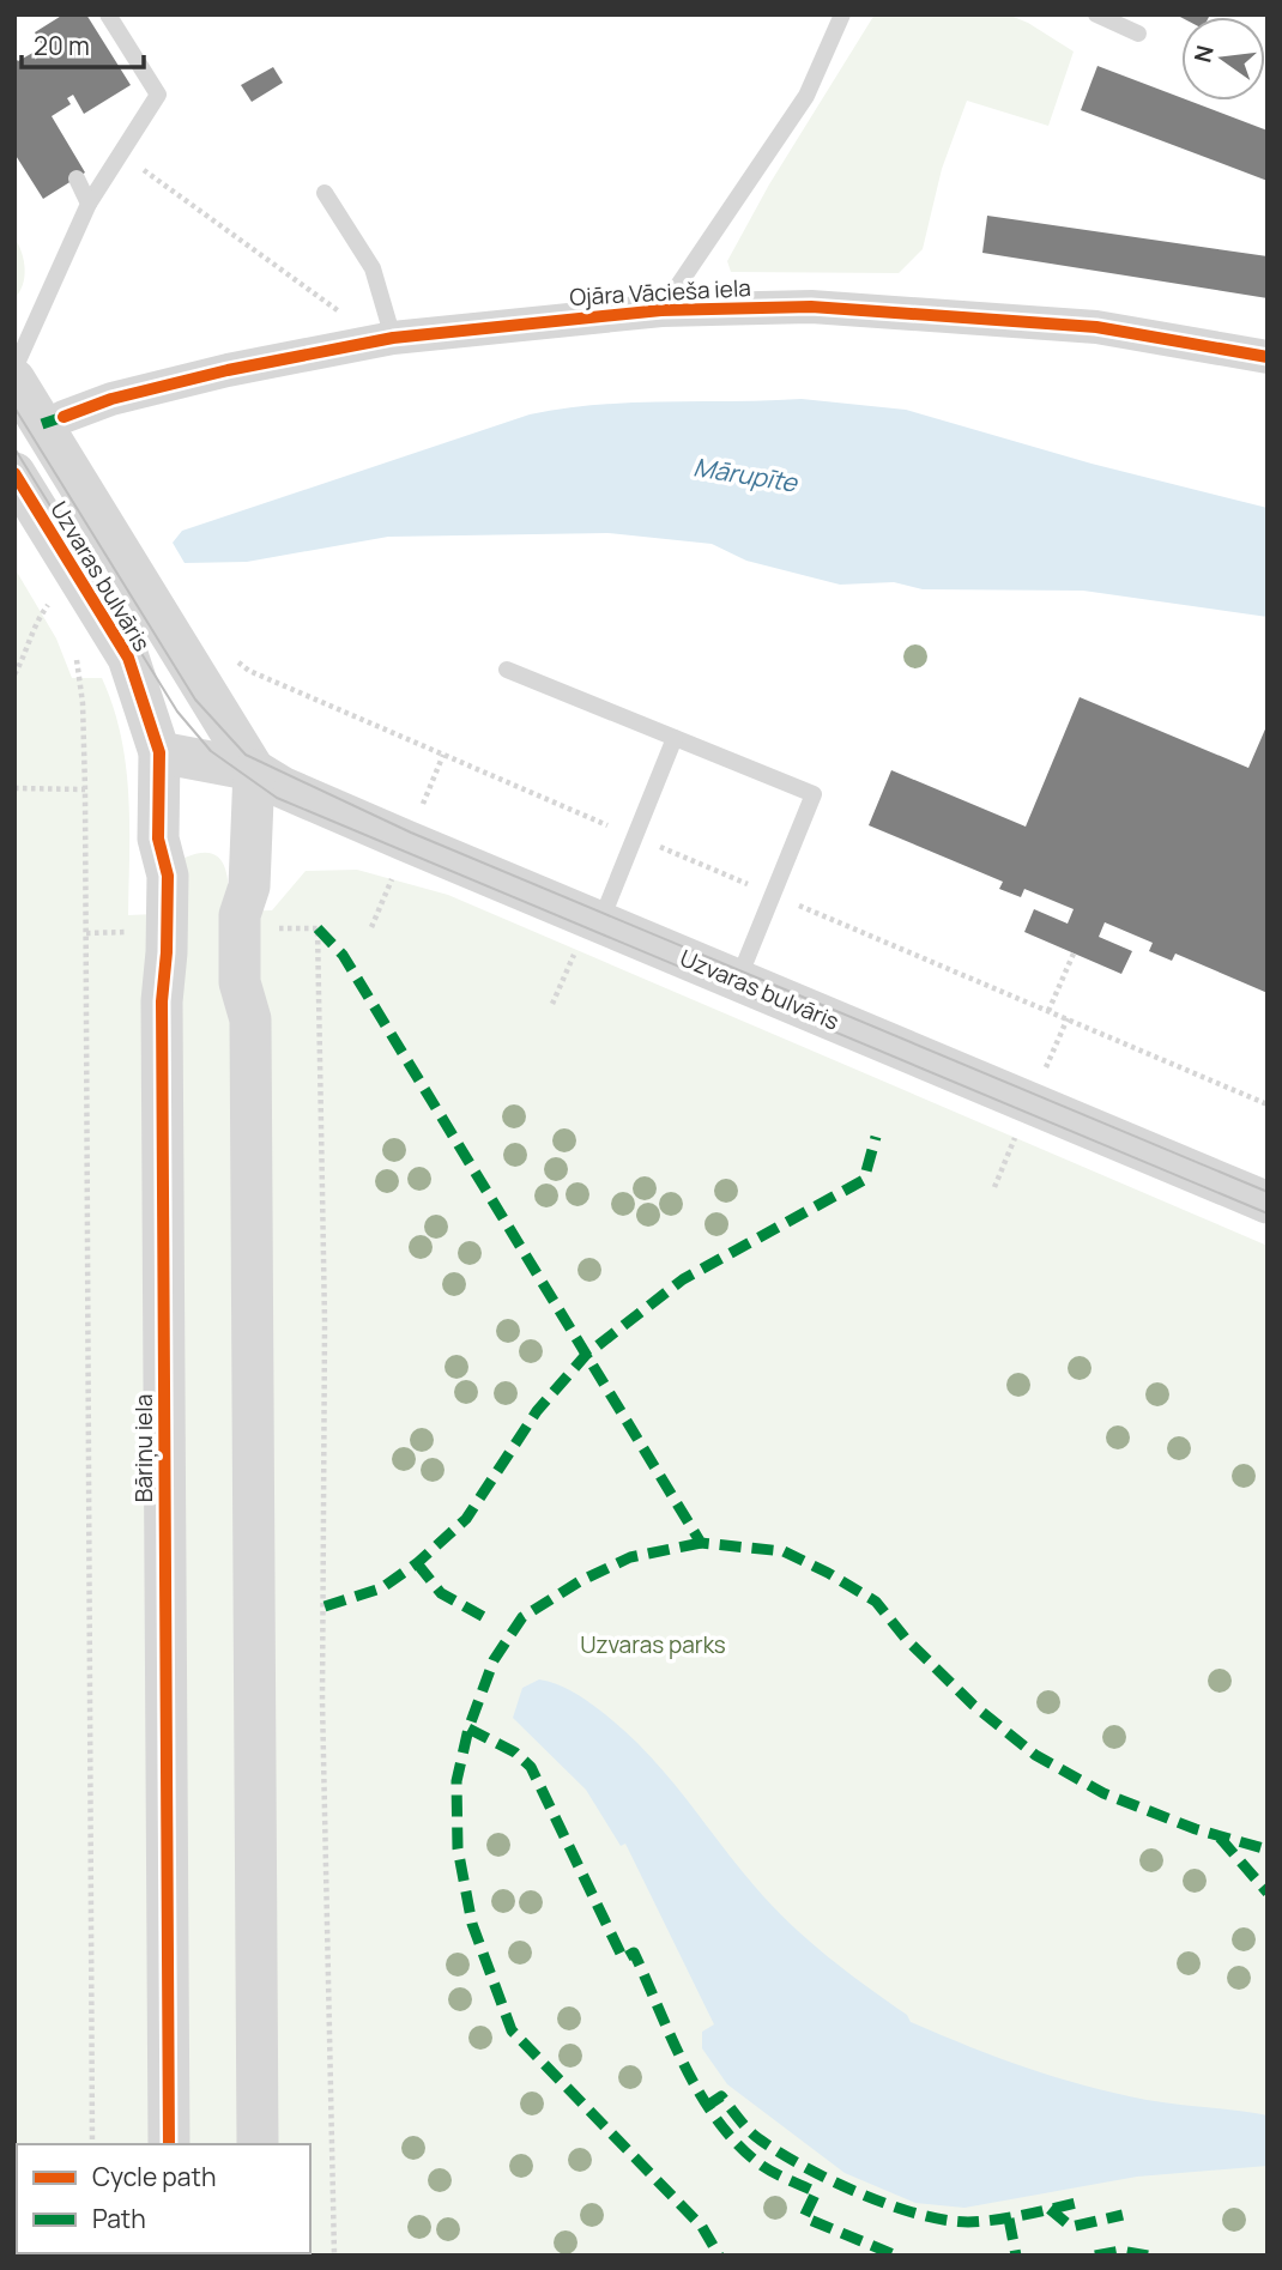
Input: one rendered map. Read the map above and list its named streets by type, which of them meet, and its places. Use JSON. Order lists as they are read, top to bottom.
{
  "streets": {
    "street": ["Ojāra Vācieša iela", "Uzvaras bulvāris", "Bāriņu iela"]
  },
  "crossings": [
    ["Uzvaras bulvāris", "Bāriņu iela"]
  ],
  "water": ["Mārupīte"],
  "parks": ["Uzvaras parks"],
  "legend": ["Cycle path", "Path"],
  "scale_bar": "20 m",
  "north": "left"
}
